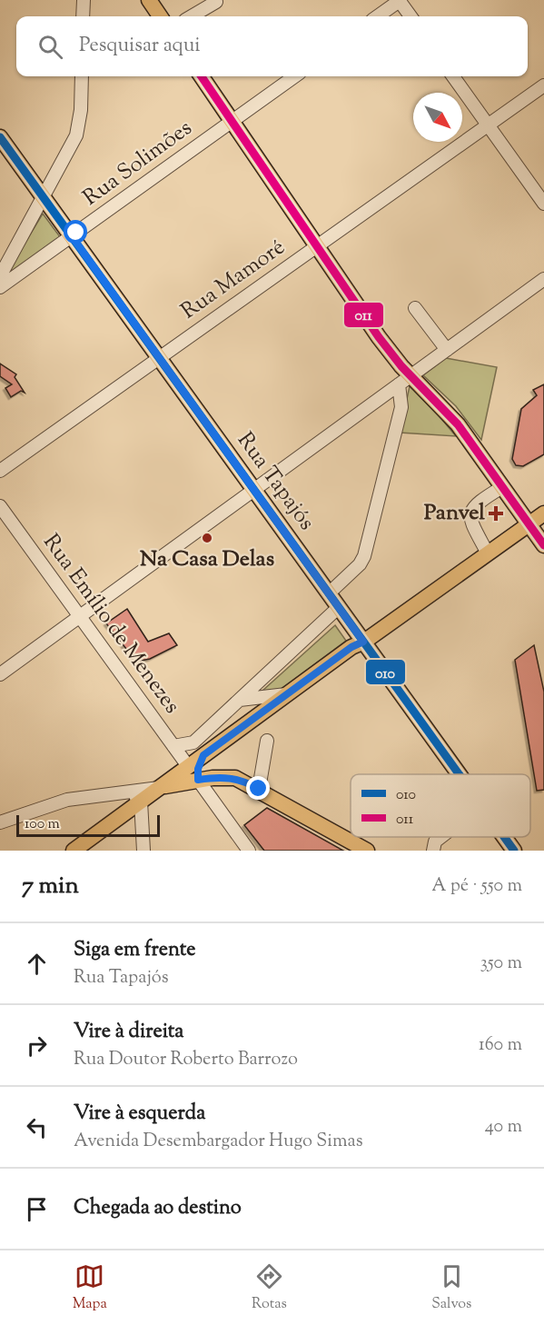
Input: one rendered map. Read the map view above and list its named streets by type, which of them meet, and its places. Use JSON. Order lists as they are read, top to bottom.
{
  "streets": {
    "main road": ["Rua Tapajós"],
    "street": ["Rua Solimões", "Rua Mamoré", "Rua Emílio de Menezes"]
  },
  "crossings": [
    ["Rua Solimões", "Rua Tapajós"],
    ["Rua Mamoré", "Rua Tapajós"]
  ],
  "places": {
    "health": ["Panvel"],
    "other": ["Na Casa Delas"]
  },
  "lines": ["transit line 011", "transit line 010"],
  "legend": ["010", "011"],
  "scale_bar": "100 m",
  "north": "bottom right",
  "page": {
    "search": "Pesquisar aqui",
    "scale": "100 m",
    "heading": ["7 min", "A pé · 550 m"],
    "list": [
      ["Siga em frente", "Rua Tapajós", "350 m"],
      ["Vire à direita", "Rua Doutor Roberto Barrozo", "160 m"],
      ["Vire à esquerda", "Avenida Desembargador Hugo Simas", "40 m"],
      "Chegada ao destino"
    ],
    "nav": ["Mapa", "Rotas", "Salvos"]
  }
}
